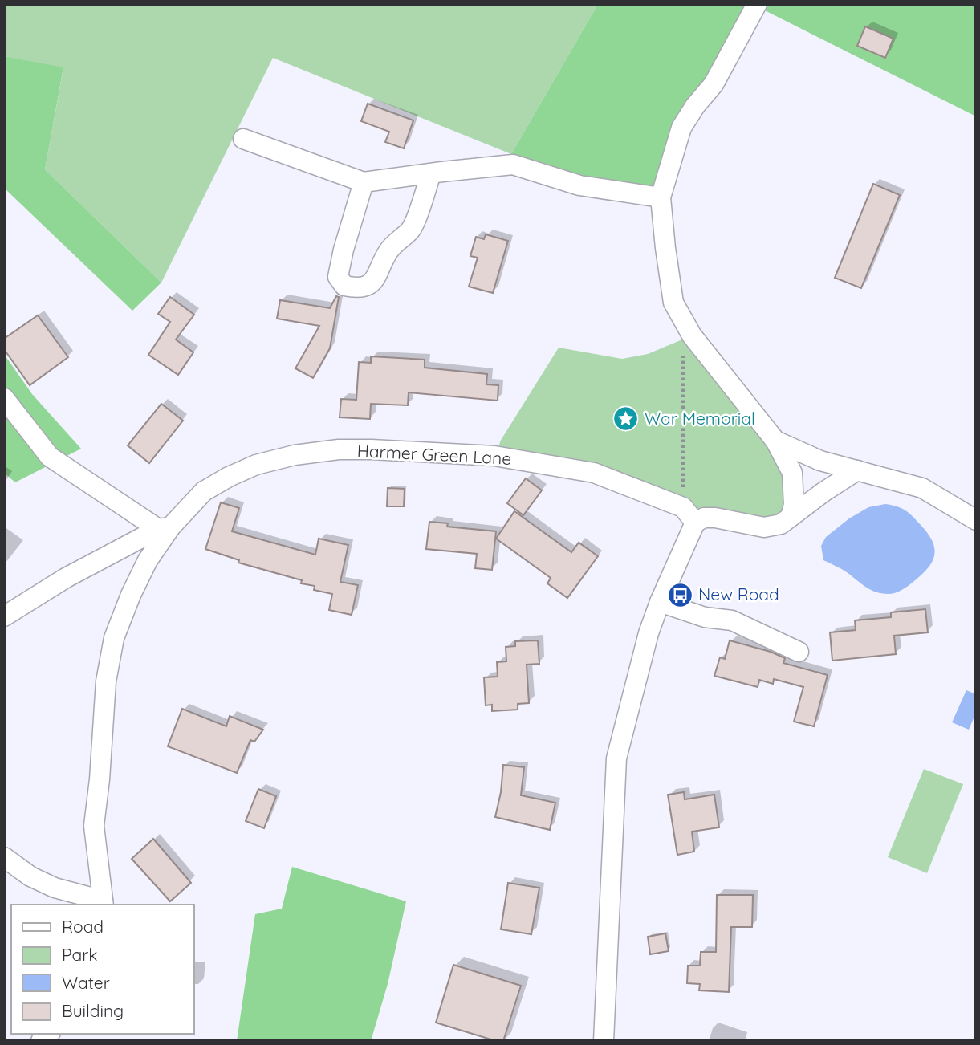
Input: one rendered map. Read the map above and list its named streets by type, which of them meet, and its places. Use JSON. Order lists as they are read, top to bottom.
{
  "streets": {
    "street": ["Harmer Green Lane"]
  },
  "places": {
    "place": ["War Memorial"],
    "bus stop": ["New Road"]
  },
  "legend": [
    "Road",
    "Park",
    "Water",
    "Building"
  ]
}
